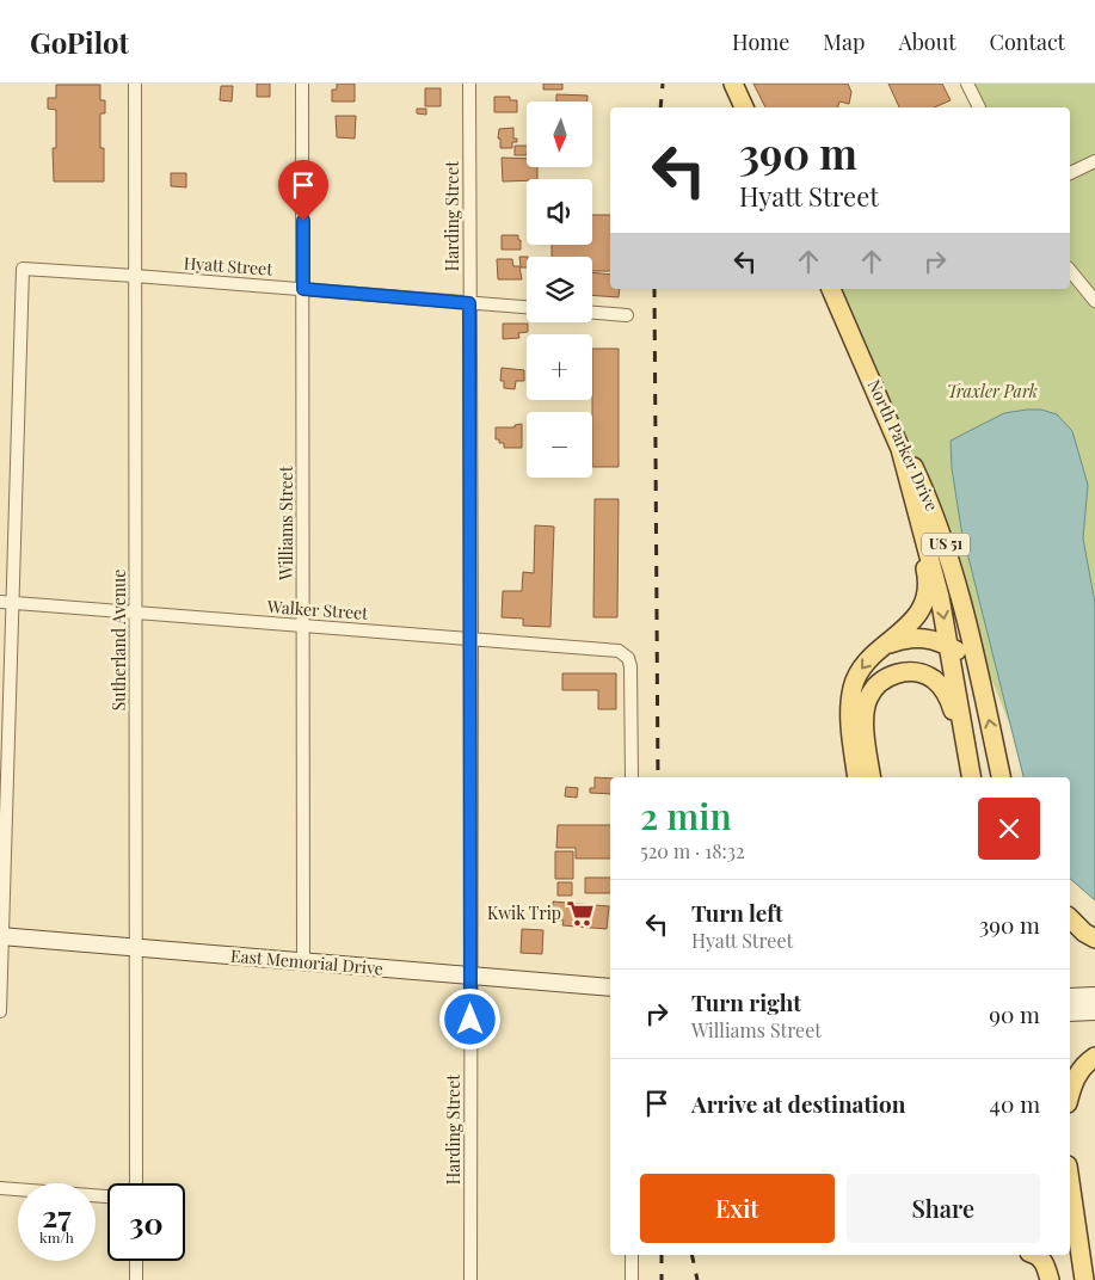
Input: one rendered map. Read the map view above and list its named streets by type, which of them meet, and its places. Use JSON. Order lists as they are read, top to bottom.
{
  "streets": {
    "main road": ["North Parker Drive", "US 51", "East Memorial Drive"],
    "street": [
      "Harding Street",
      "Hyatt Street",
      "Williams Street",
      "Walker Street",
      "Sutherland Avenue"
    ]
  },
  "crossings": [
    ["Harding Street", "Hyatt Street"],
    ["Harding Street", "Walker Street"],
    ["Harding Street", "East Memorial Drive"],
    ["Hyatt Street", "Williams Street"],
    ["Hyatt Street", "Walker Street"],
    ["Hyatt Street", "Sutherland Avenue"],
    ["Williams Street", "Walker Street"],
    ["Williams Street", "East Memorial Drive"],
    ["Walker Street", "Sutherland Avenue"],
    ["Sutherland Avenue", "East Memorial Drive"]
  ],
  "parks": ["Traxler Park"],
  "places": {
    "supermarket": ["Kwik Trip"]
  },
  "north": "bottom",
  "page": {
    "header": "GoPilot",
    "nav": [
      "Home",
      "Map",
      "About",
      "Contact"
    ],
    "map_buttons": ["+", "−"],
    "turn": ["390 m", "Hyatt Street"],
    "heading": ["2 min", "520 m · 18:32"],
    "list": [
      {
        "name": "Turn left",
        "note": "Hyatt Street",
        "value": "390 m"
      },
      {
        "name": "Turn right",
        "note": "Williams Street",
        "value": "90 m"
      },
      {
        "name": "Arrive at destination",
        "value": "40 m"
      }
    ],
    "buttons": ["Exit", "Share"],
    "speed": "27 km/h",
    "limit": "30"
  }
}
